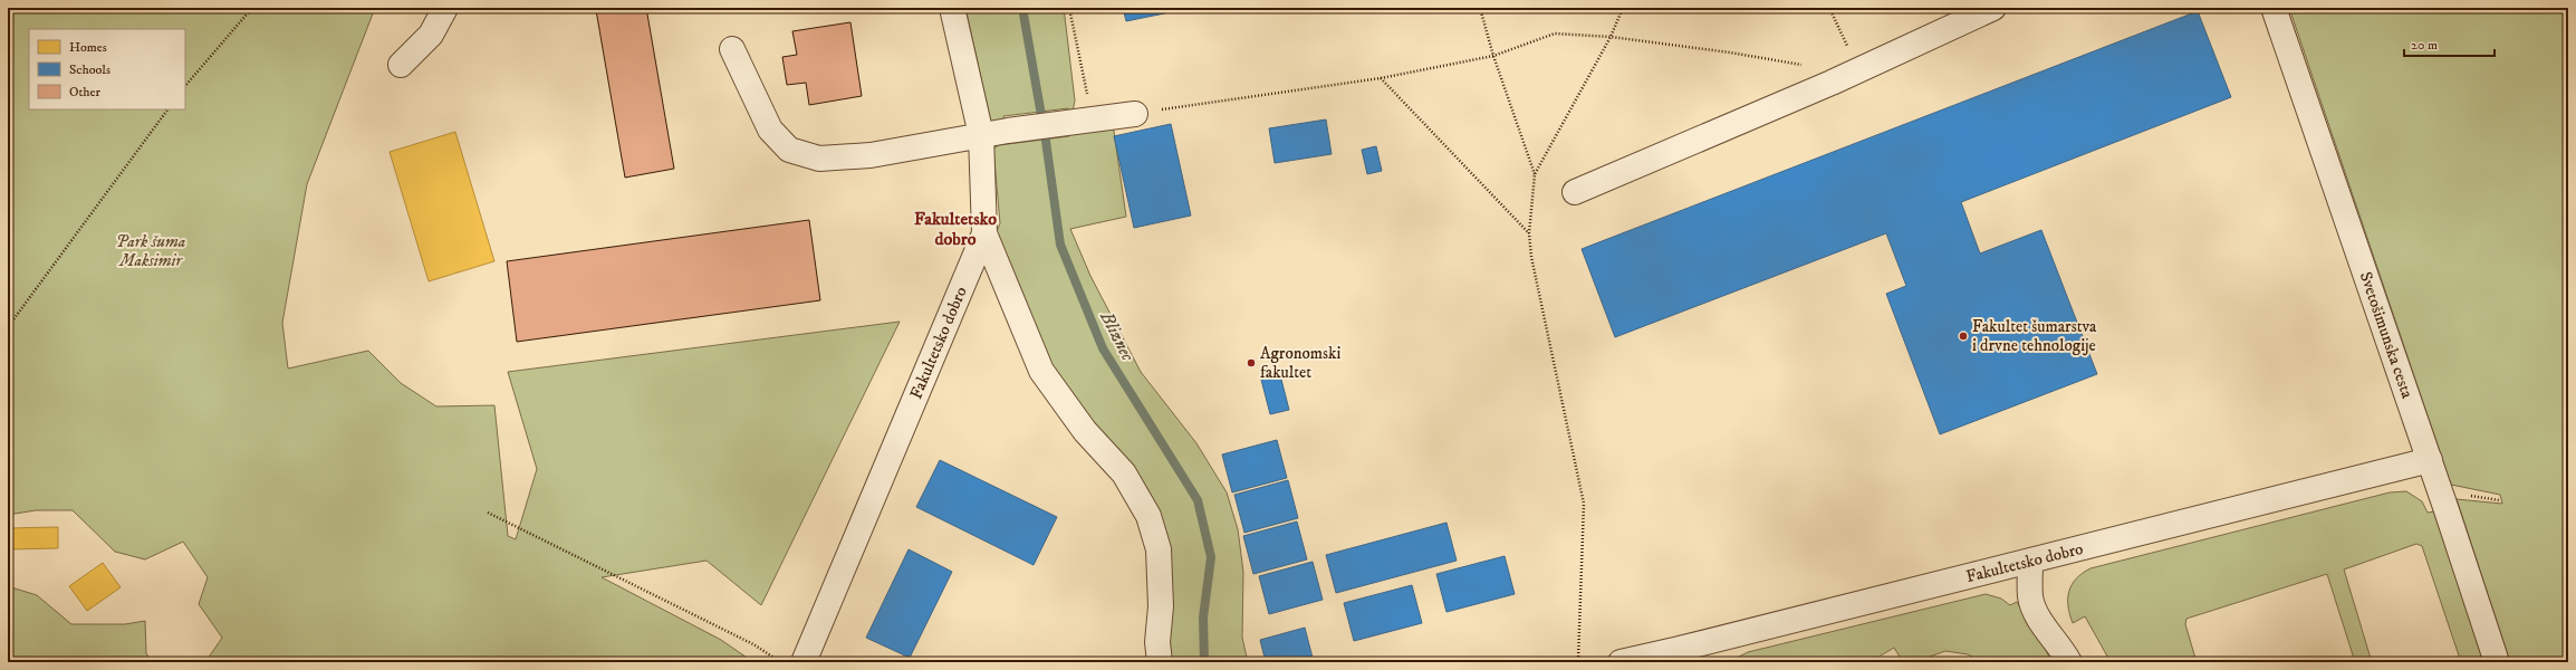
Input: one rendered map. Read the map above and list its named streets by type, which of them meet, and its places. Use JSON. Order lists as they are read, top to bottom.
{
  "streets": {
    "street": ["Svetošimunska cesta", "Fakultetsko dobro"]
  },
  "crossings": [
    ["Svetošimunska cesta", "Fakultetsko dobro"]
  ],
  "districts": ["Fakultetsko dobro"],
  "water": ["Bliznec"],
  "parks": ["Park šuma Maksimir"],
  "places": ["Fakultet šumarstva i drvne tehnologije", "Agronomski fakultet"],
  "legend": ["Homes", "Schools", "Other"],
  "scale_bar": "20 m"
}
